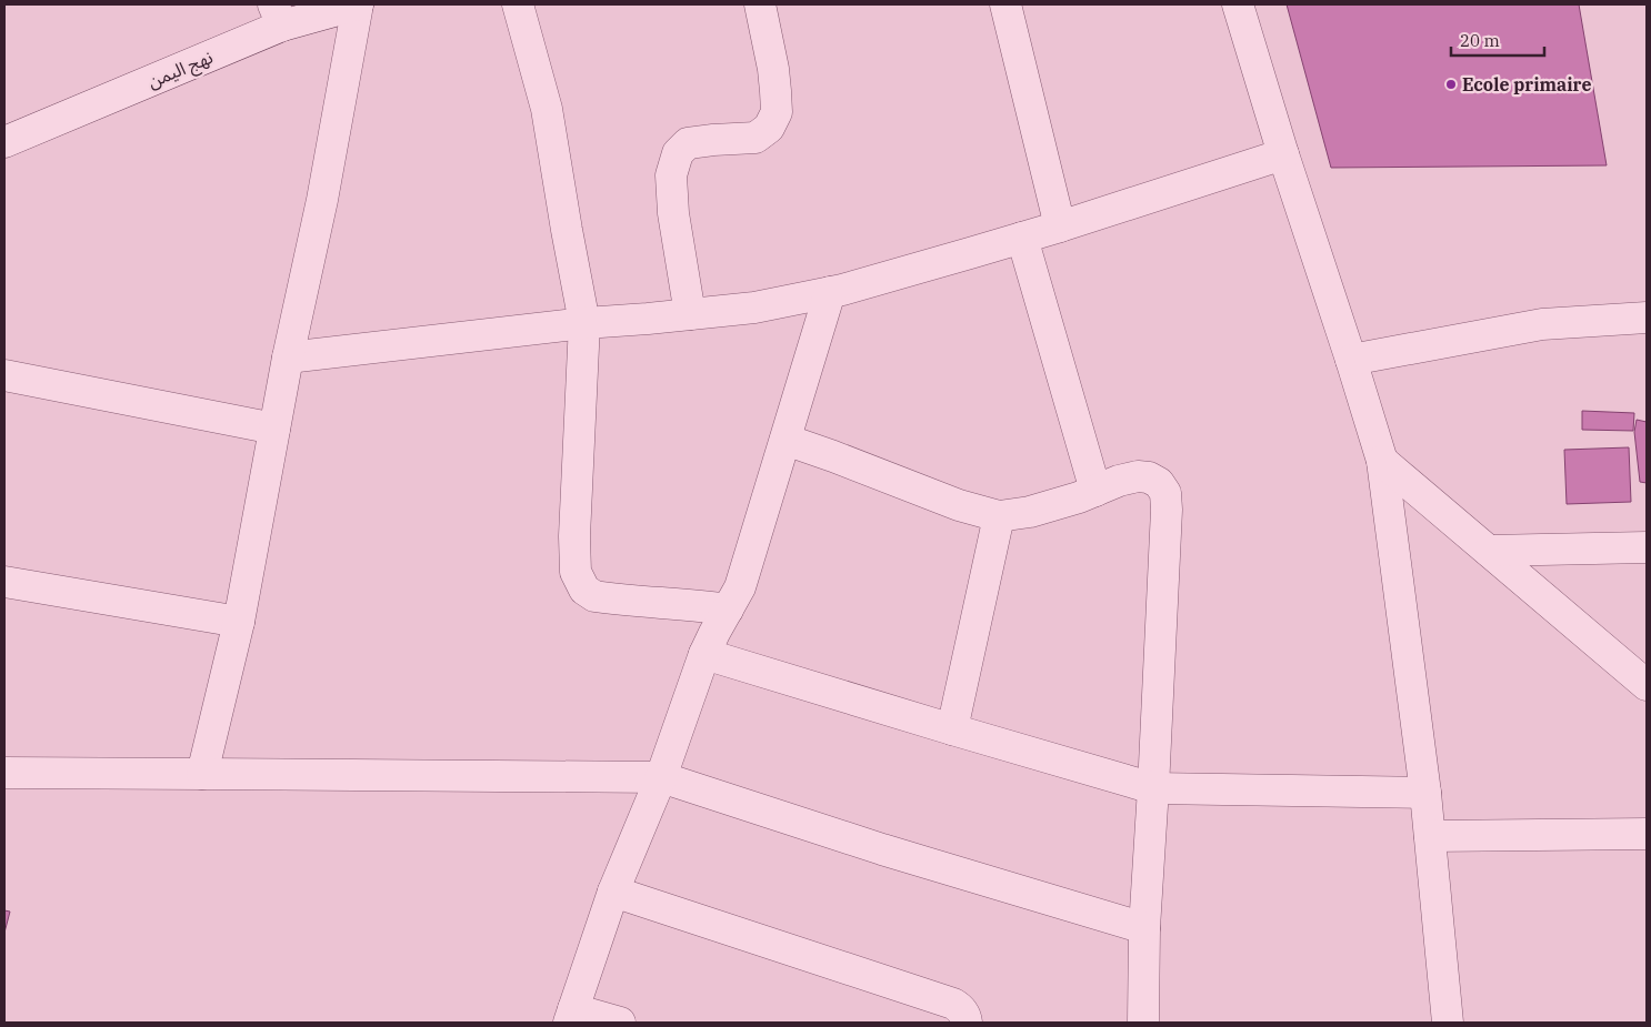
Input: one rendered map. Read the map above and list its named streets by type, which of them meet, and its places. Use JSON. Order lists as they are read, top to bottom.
{
  "streets": {
    "street": ["نهج اليمن"]
  },
  "places": ["Ecole primaire"],
  "scale_bar": "20 m"
}
